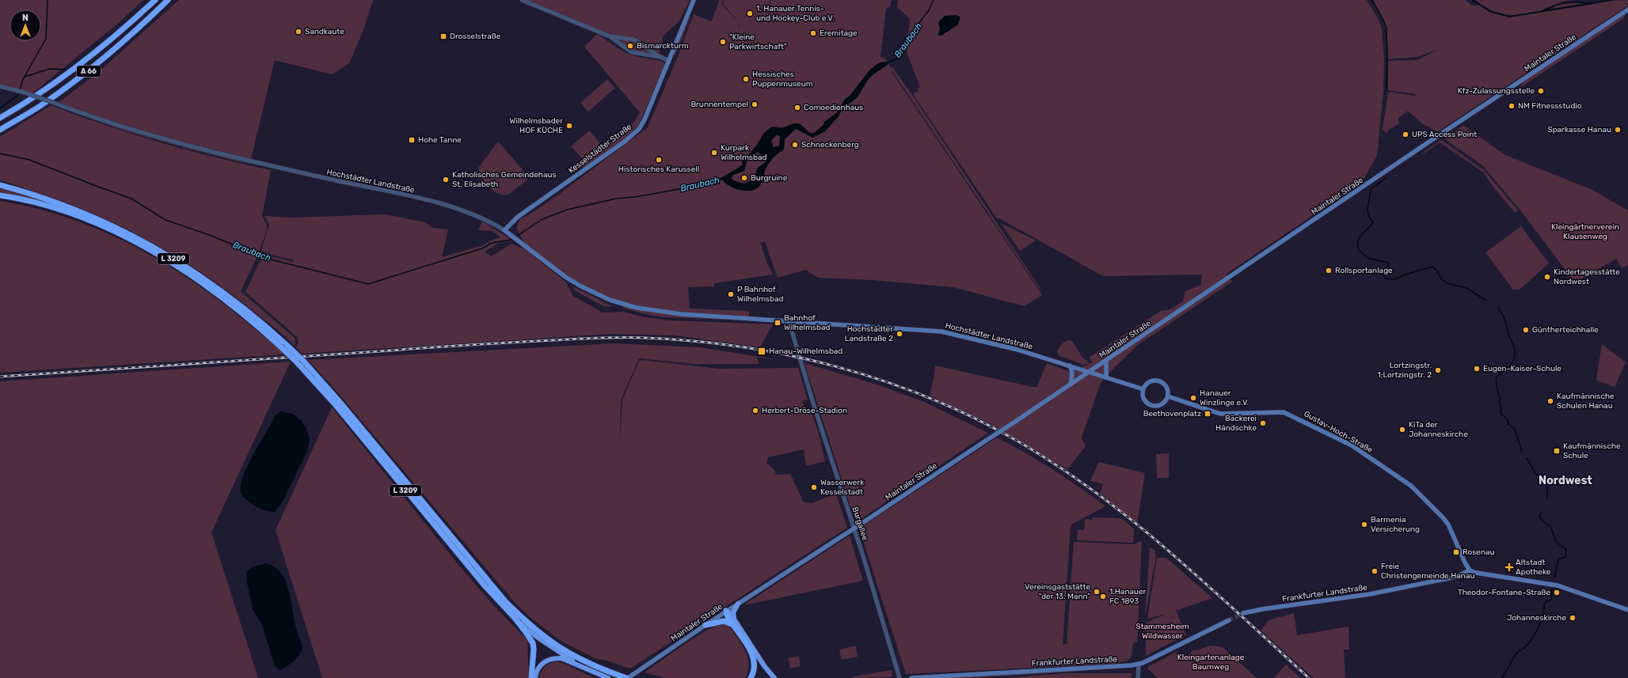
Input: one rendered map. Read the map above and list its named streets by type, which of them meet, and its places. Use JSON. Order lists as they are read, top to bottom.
{
  "streets": {
    "highway": ["A 66", "L 3209"],
    "main road": [
      "Maintaler Straße",
      "Kesselstädter Straße",
      "Hochstädter Landstraße",
      "Gustav-Hoch-Straße",
      "Frankfurter Landstraße"
    ],
    "street": ["Burgallee"]
  },
  "crossings": [
    ["Maintaler Straße", "Hochstädter Landstraße"],
    ["Maintaler Straße", "L 3209"],
    ["Maintaler Straße", "Burgallee"],
    ["Kesselstädter Straße", "Hochstädter Landstraße"],
    ["Hochstädter Landstraße", "Gustav-Hoch-Straße"],
    ["Hochstädter Landstraße", "Burgallee"],
    ["Gustav-Hoch-Straße", "Frankfurter Landstraße"]
  ],
  "districts": ["Nordwest"],
  "water": ["Braubach"],
  "parks": ["Kleingärtnerverein Klausenweg", "Stammesheim Wildwasser", "Kleingartenanlage Baumweg"],
  "places": {
    "other": [
      "1. Hanauer Tennis- und Hockey-Club e.V.",
      "Sandkaute",
      "Eremitage",
      "\"Kleine Parkwirtschaft\"",
      "Bismarckturm",
      "Hessisches Puppenmuseum",
      "Kfz-Zulassungsstelle",
      "Brunnentempel",
      "NM Fitnessstudio",
      "Comoedienhaus",
      "Wilhelmsbader HOF KÜCHE",
      "Sparkasse Hanau",
      "UPS Access Point",
      "Schneckenberg",
      "Kurpark Wilhelmsbad",
      "Historisches Karussell",
      "Burgruine",
      "Katholisches Gemeindehaus St. Elisabeth",
      "Rollsportanlage",
      "Kindertagesstätte Nordwest",
      "P Bahnhof Wilhelmsbad",
      "Güntherteichhalle",
      "Hochstädter Landstraße 2",
      "Eugen-Kaiser-Schule",
      "Lortzingstr. 1;Lortzingstr. 2",
      "Hanauer Winzlinge e.V.",
      "Kaufmännische Schulen Hanau",
      "Herbert-Dröse-Stadion",
      "Bäckerei Händschke",
      "KiTa der Johanneskirche",
      "Wasserwerk Kesselstadt",
      "Barmenia Versicherung",
      "Freie Christengemeinde Hanau",
      "Vereinsgaststätte \"der 13. Mann\"",
      "Theodor-Fontane-Straße",
      "1.Hanauer FC 1893",
      "Johanneskirche"
    ],
    "transit": [
      "Drosselstraße",
      "Hohe Tanne",
      "Bahnhof Wilhelmsbad",
      "Hanau-Wilhelmsbad",
      "Beethovenplatz",
      "Kaufmännische Schule",
      "Rosenau"
    ],
    "health": ["Altstadt Apotheke"]
  },
  "north": "top"
}
